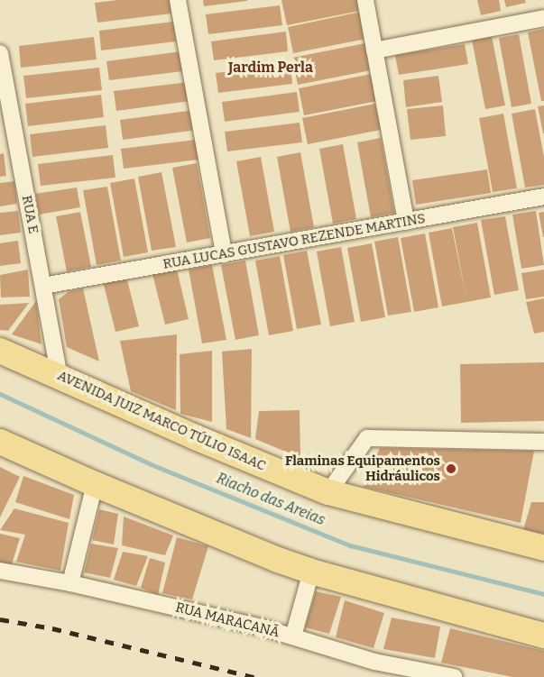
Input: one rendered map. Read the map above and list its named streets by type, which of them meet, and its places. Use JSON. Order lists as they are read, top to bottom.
{
  "streets": {
    "main road": ["AVENIDA JUIZ MARCO TÚLIO ISAAC"],
    "street": ["RUA E", "RUA LUCAS GUSTAVO REZENDE MARTINS", "RUA MARACANÃ"]
  },
  "crossings": [
    ["RUA E", "RUA LUCAS GUSTAVO REZENDE MARTINS"],
    ["RUA E", "AVENIDA JUIZ MARCO TÚLIO ISAAC"]
  ],
  "districts": ["Jardim Perla"],
  "water": ["Riacho das Areias"],
  "places": ["Flaminas Equipamentos Hidráulicos"]
}
